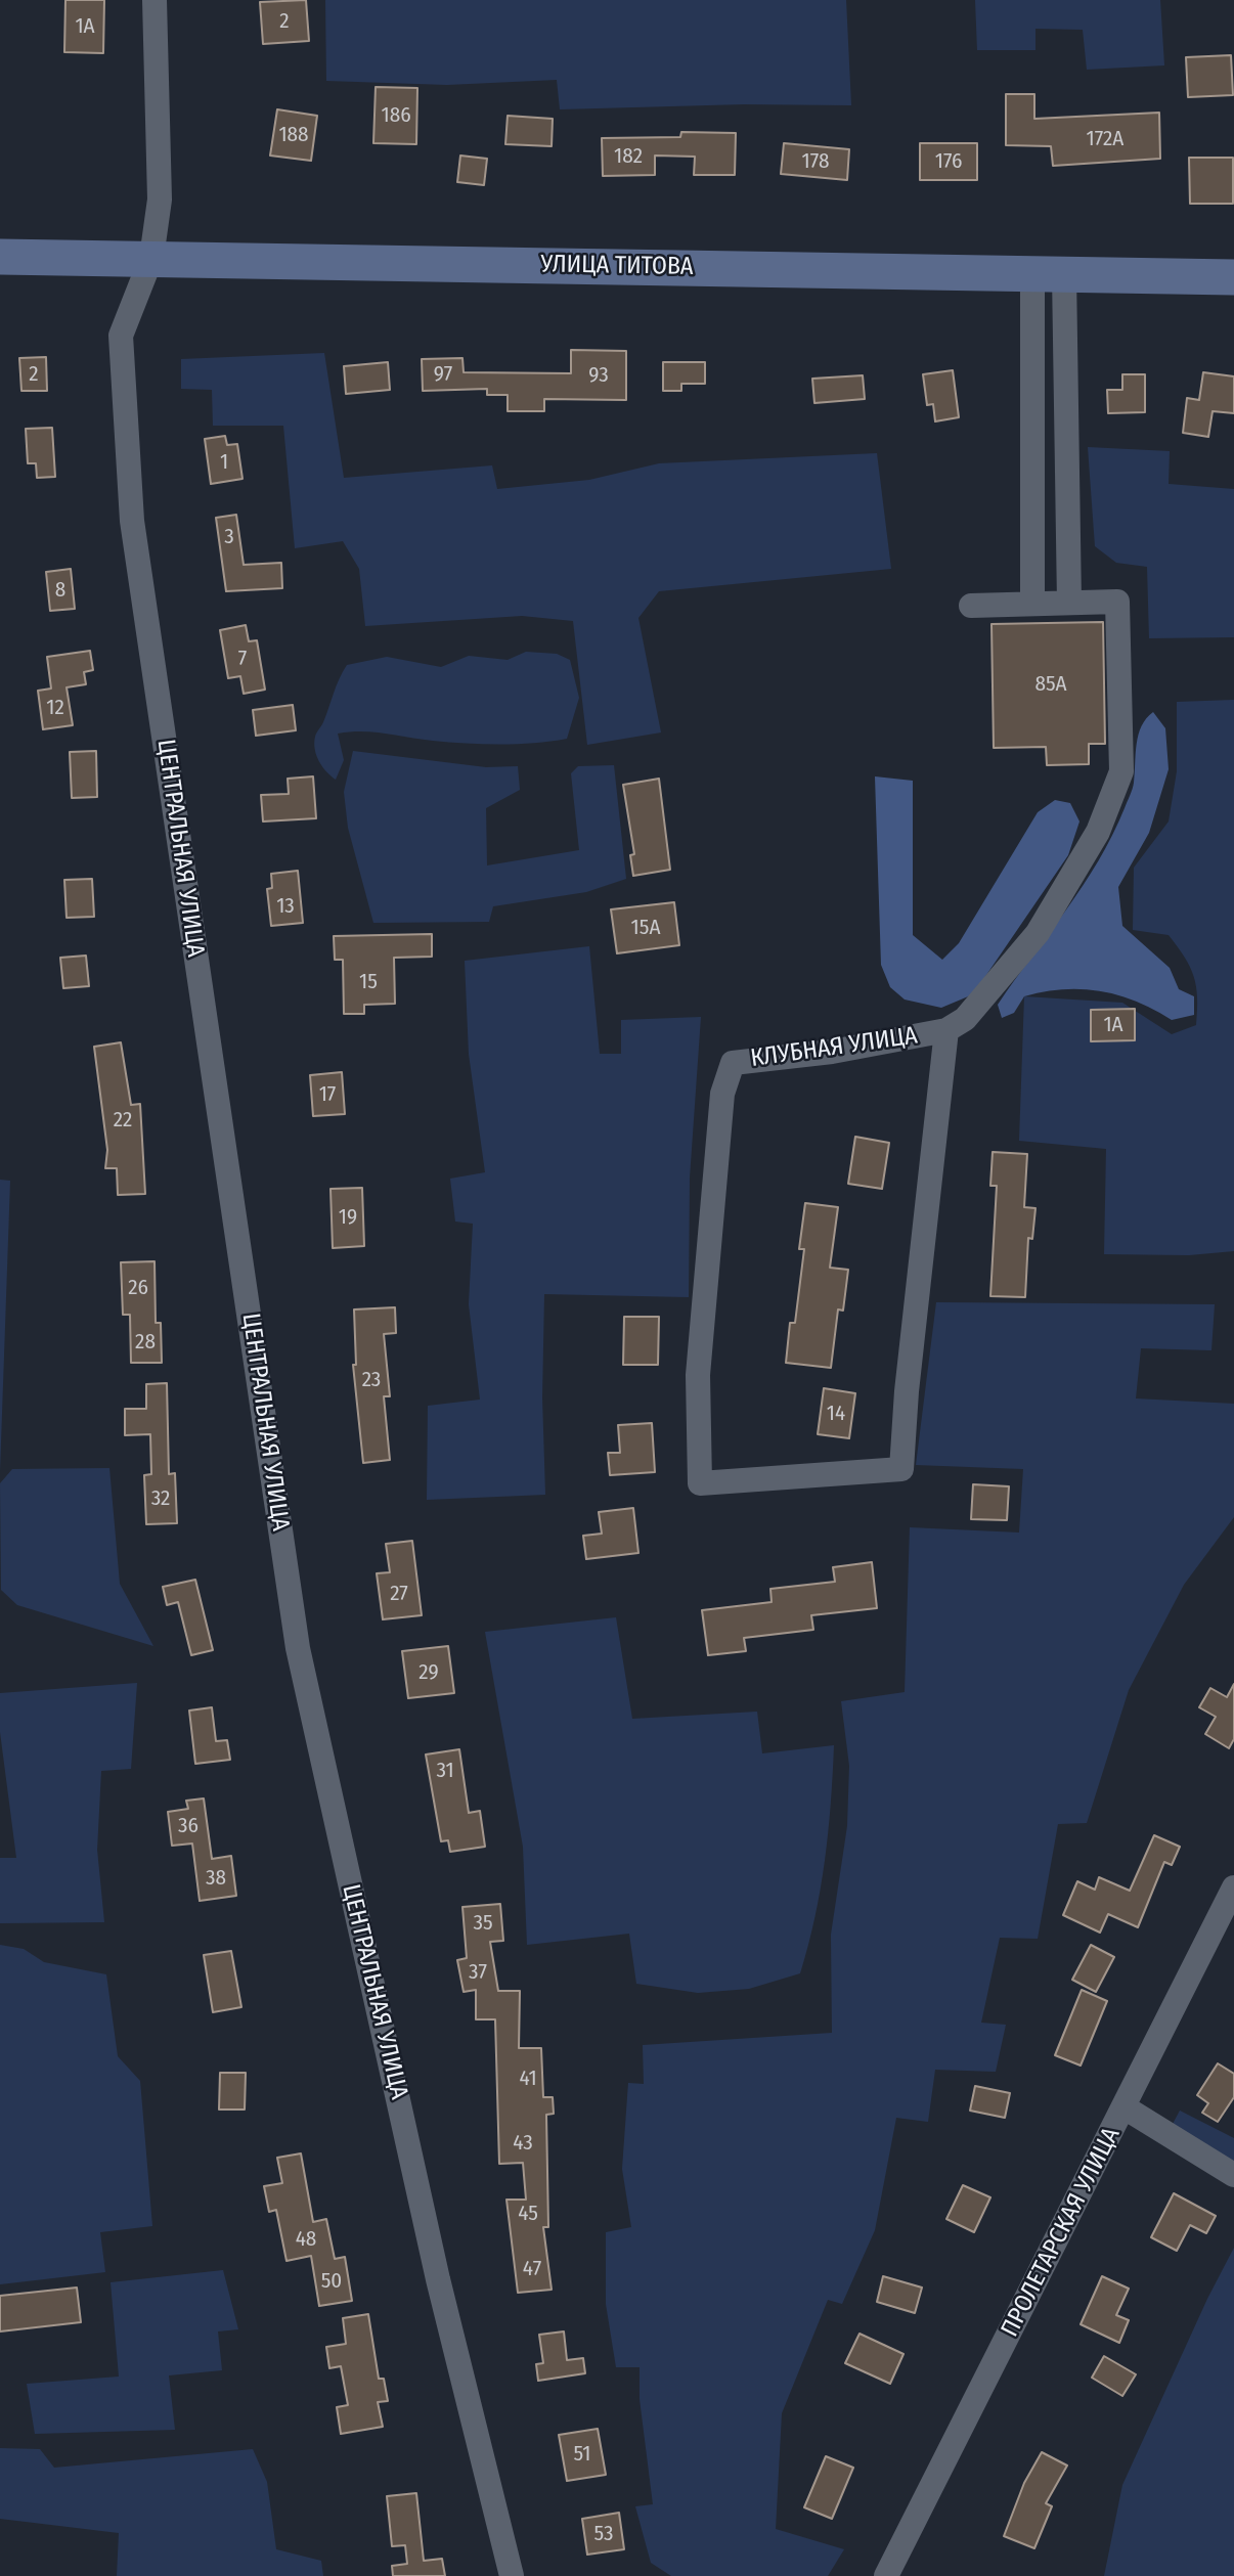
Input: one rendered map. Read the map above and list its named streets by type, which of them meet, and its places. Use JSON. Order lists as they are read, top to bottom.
{
  "streets": {
    "main road": ["УЛИЦА ТИТОВА"],
    "street": ["ЦЕНТРАЛЬНАЯ УЛИЦА", "КЛУБНАЯ УЛИЦА", "ПРОЛЕТАРСКАЯ УЛИЦА"]
  },
  "crossings": [
    ["УЛИЦА ТИТОВА", "ЦЕНТРАЛЬНАЯ УЛИЦА"]
  ],
  "house_numbers": [
    "2",
    "1А",
    "186",
    "188",
    "172А",
    "182",
    "178",
    "176",
    "2",
    "97",
    "93",
    "1",
    "3",
    "8",
    "7",
    "85А",
    "12",
    "13",
    "15А",
    "15",
    "1А",
    "17",
    "22",
    "19",
    "26",
    "28",
    "23",
    "14",
    "32",
    "27",
    "29",
    "31",
    "36",
    "38",
    "35",
    "37",
    "41",
    "43",
    "45",
    "48",
    "47",
    "50",
    "51",
    "53"
  ]
}
